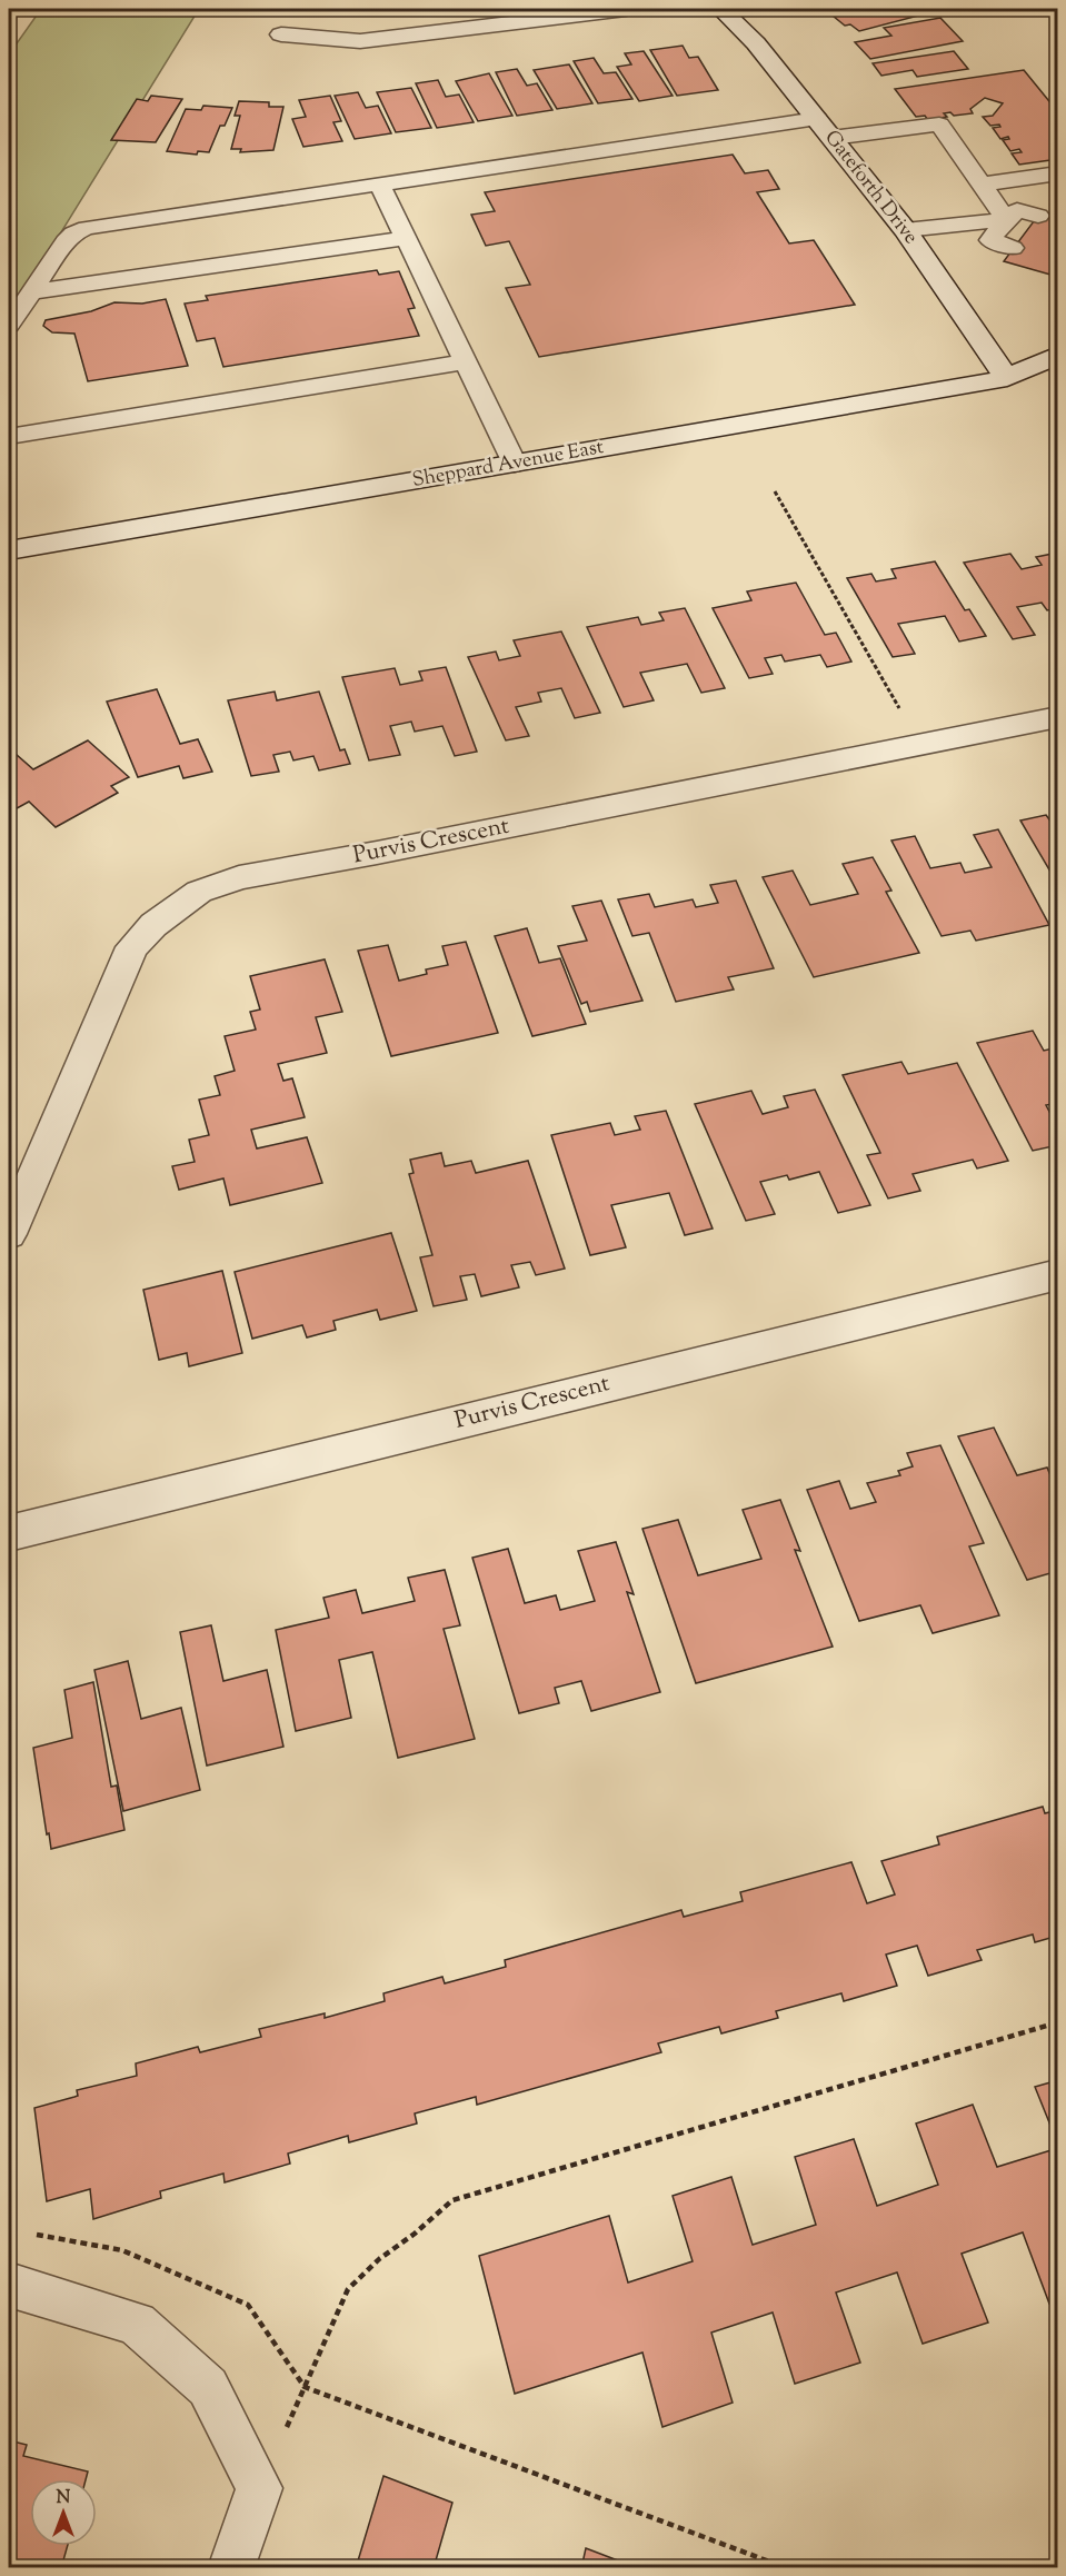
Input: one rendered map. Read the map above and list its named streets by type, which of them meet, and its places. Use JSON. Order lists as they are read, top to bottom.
{
  "streets": {
    "street": ["Gateforth Drive", "Sheppard Avenue East", "Purvis Crescent"]
  },
  "crossings": [
    ["Gateforth Drive", "Sheppard Avenue East"]
  ],
  "north": "top"
}
